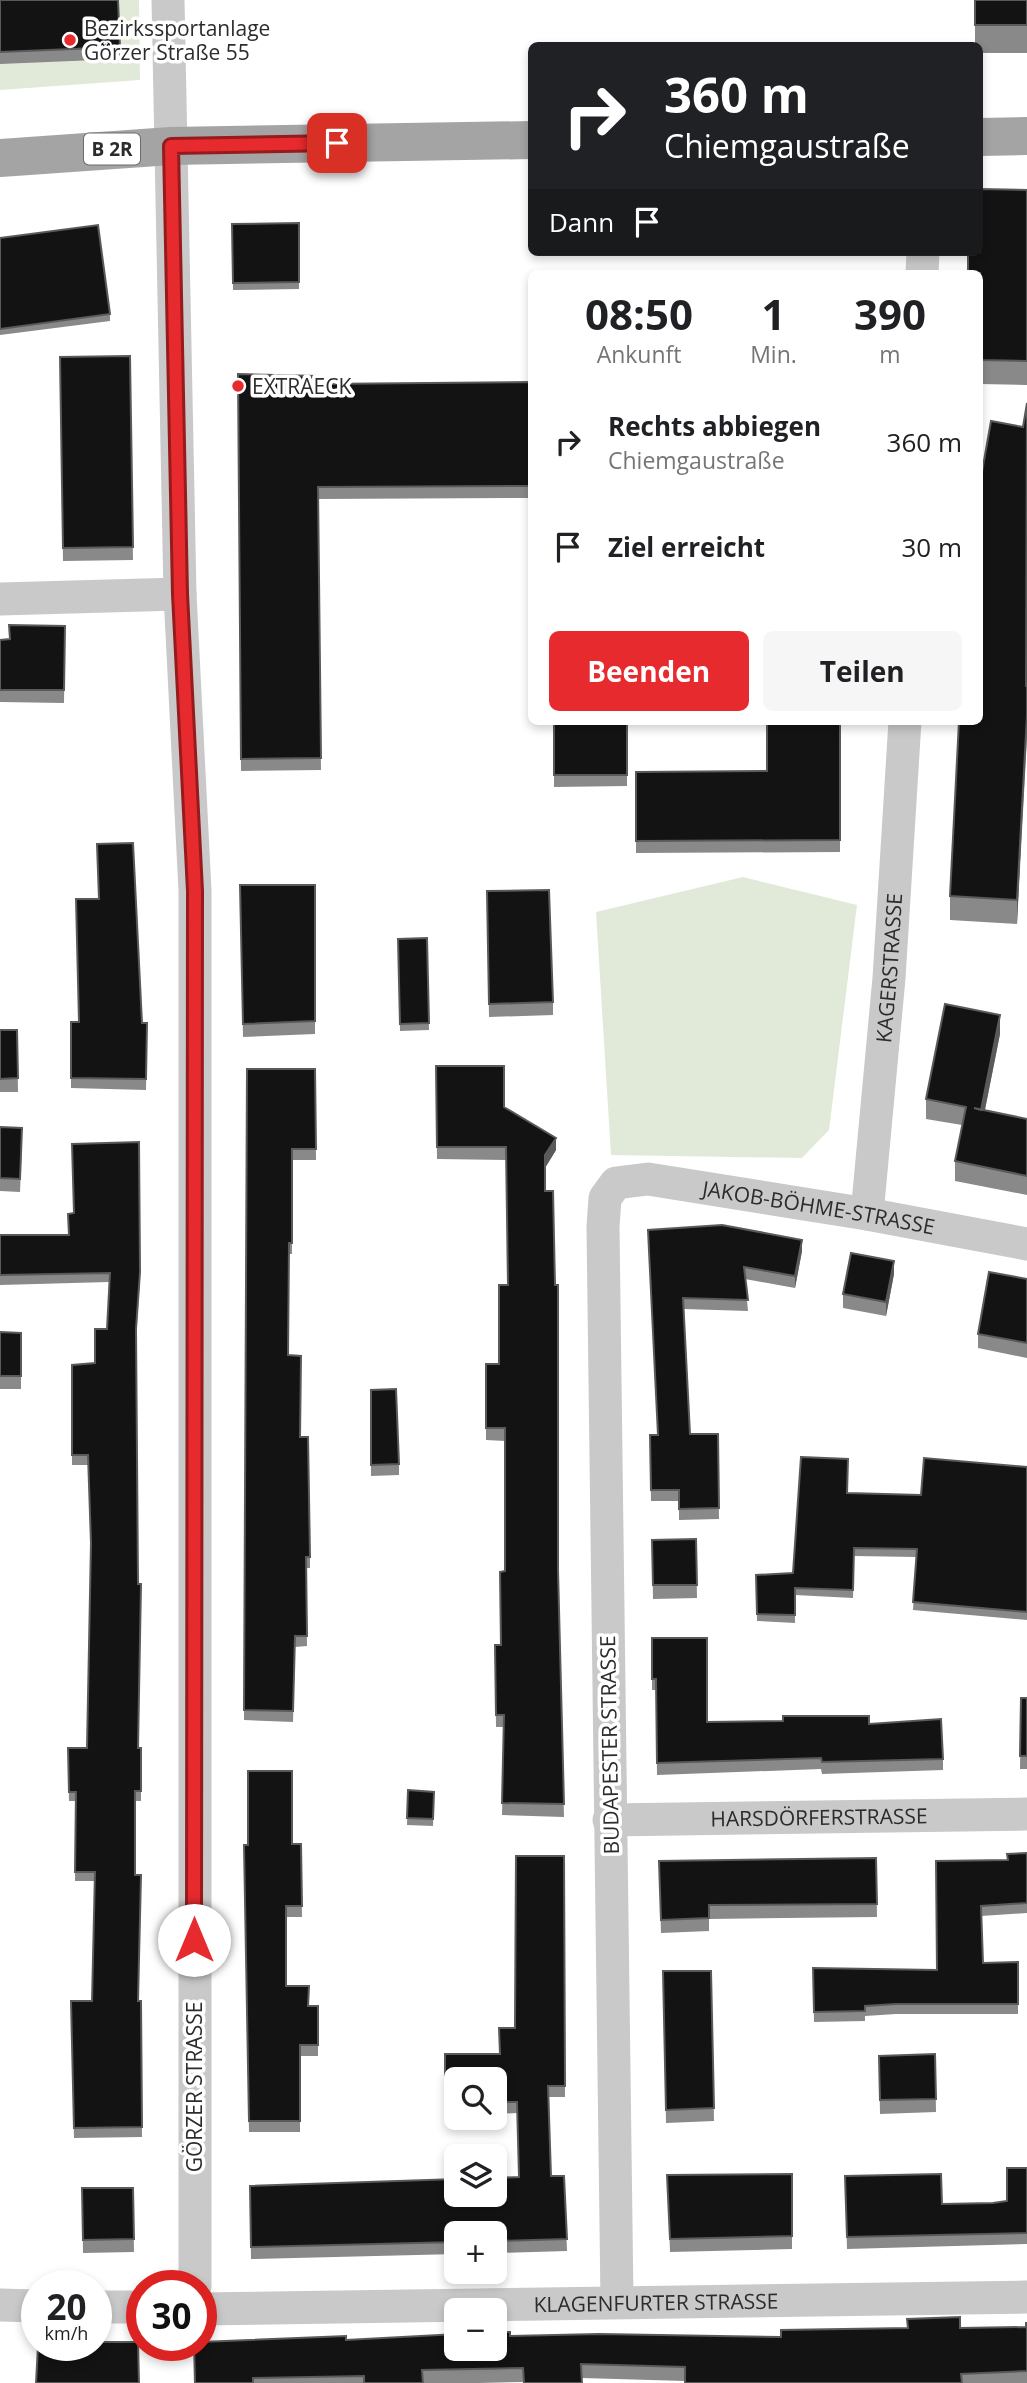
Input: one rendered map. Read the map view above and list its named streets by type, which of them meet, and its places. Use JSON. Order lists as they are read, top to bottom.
{
  "streets": {
    "main road": ["B 2R"],
    "street": [
      "KAGERSTRASSE",
      "JAKOB-BÖHME-STRASSE",
      "BUDAPESTER STRASSE",
      "HARSDÖRFERSTRASSE",
      "GÖRZER STRASSE",
      "KLAGENFURTER STRASSE"
    ]
  },
  "crossings": [
    ["B 2R", "GÖRZER STRASSE"],
    ["KAGERSTRASSE", "JAKOB-BÖHME-STRASSE"],
    ["JAKOB-BÖHME-STRASSE", "BUDAPESTER STRASSE"],
    ["BUDAPESTER STRASSE", "HARSDÖRFERSTRASSE"],
    ["BUDAPESTER STRASSE", "KLAGENFURTER STRASSE"]
  ],
  "places": ["Bezirkssportanlage Görzer Straße 55", "EXTRAECK"],
  "page": {
    "turn": ["360 m", "Chiemgaustraße"],
    "then": "Dann",
    "eta": [
      "08:50",
      "Ankunft",
      "1",
      "Min.",
      "390",
      "m"
    ],
    "list": [
      {
        "name": "Rechts abbiegen",
        "note": "Chiemgaustraße",
        "value": "360 m"
      },
      {
        "name": "Ziel erreicht",
        "value": "30 m"
      }
    ],
    "buttons": ["Beenden", "Teilen"],
    "map_buttons": ["+", "−"],
    "speed": "20 km/h",
    "limit": "30"
  }
}
